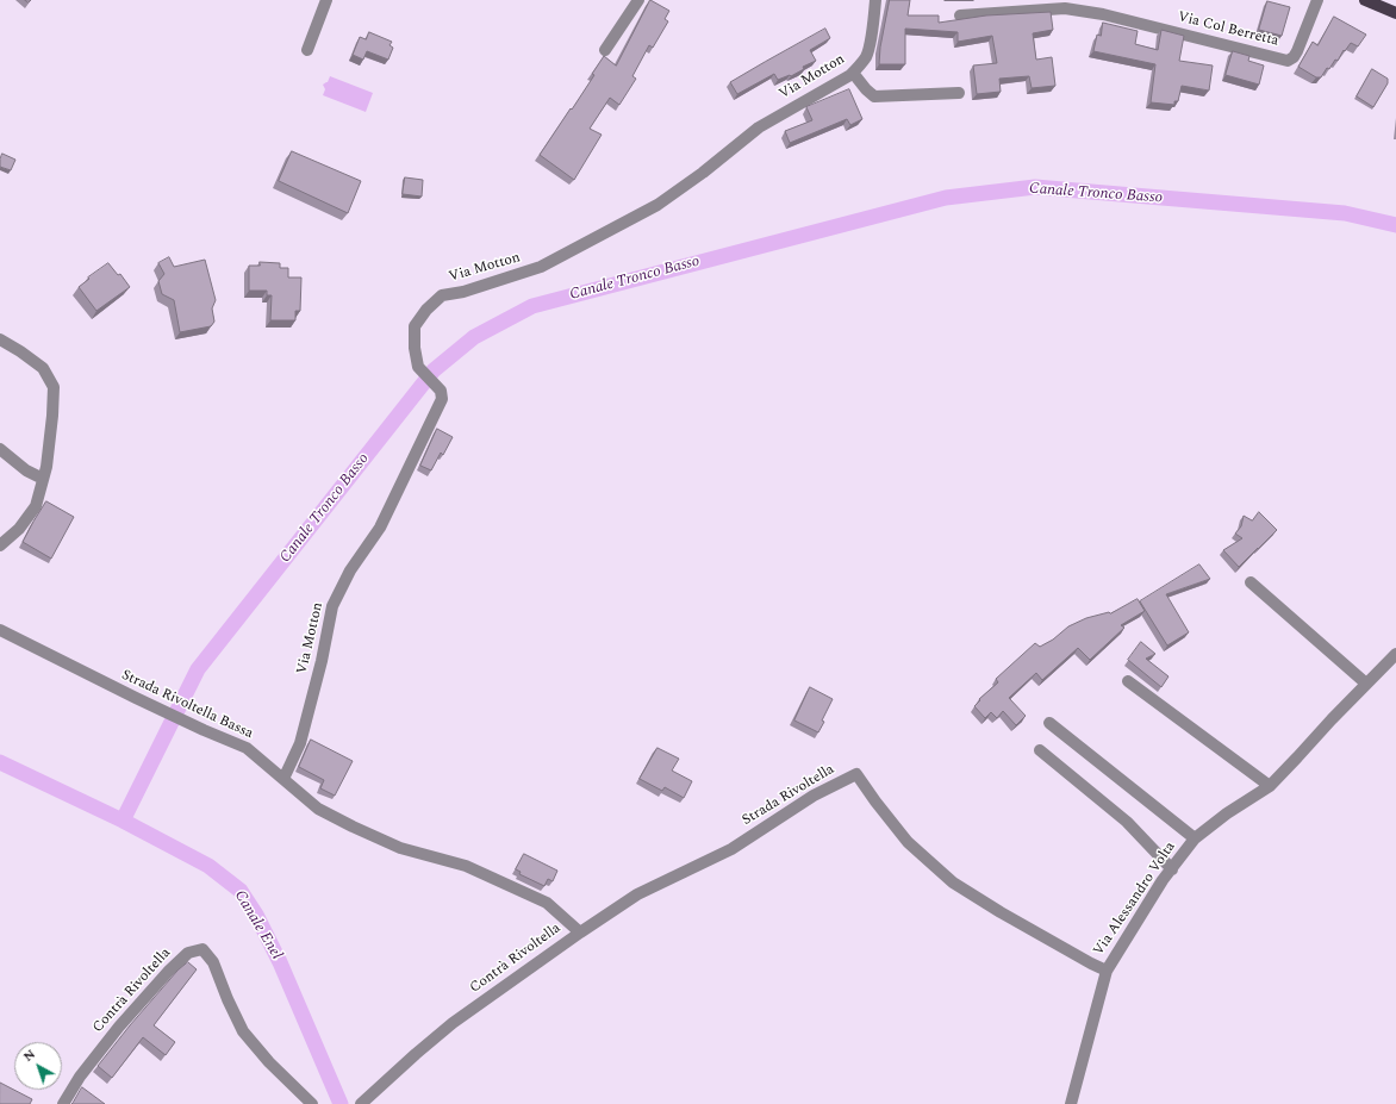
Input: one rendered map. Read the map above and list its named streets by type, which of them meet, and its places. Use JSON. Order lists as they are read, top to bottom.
{
  "streets": {
    "street": [
      "Via Col Berretta",
      "Via Motton",
      "Strada Rivoltella Bassa",
      "Strada Rivoltella",
      "Via Alessandro Volta",
      "Contrà Rivoltella"
    ]
  },
  "crossings": [
    ["Via Motton", "Strada Rivoltella Bassa"],
    ["Strada Rivoltella Bassa", "Strada Rivoltella"],
    ["Strada Rivoltella Bassa", "Contrà Rivoltella"],
    ["Strada Rivoltella", "Via Alessandro Volta"],
    ["Strada Rivoltella", "Contrà Rivoltella"]
  ],
  "water": ["Canale Tronco Basso", "Canale Enel"],
  "north": "top left"
}
